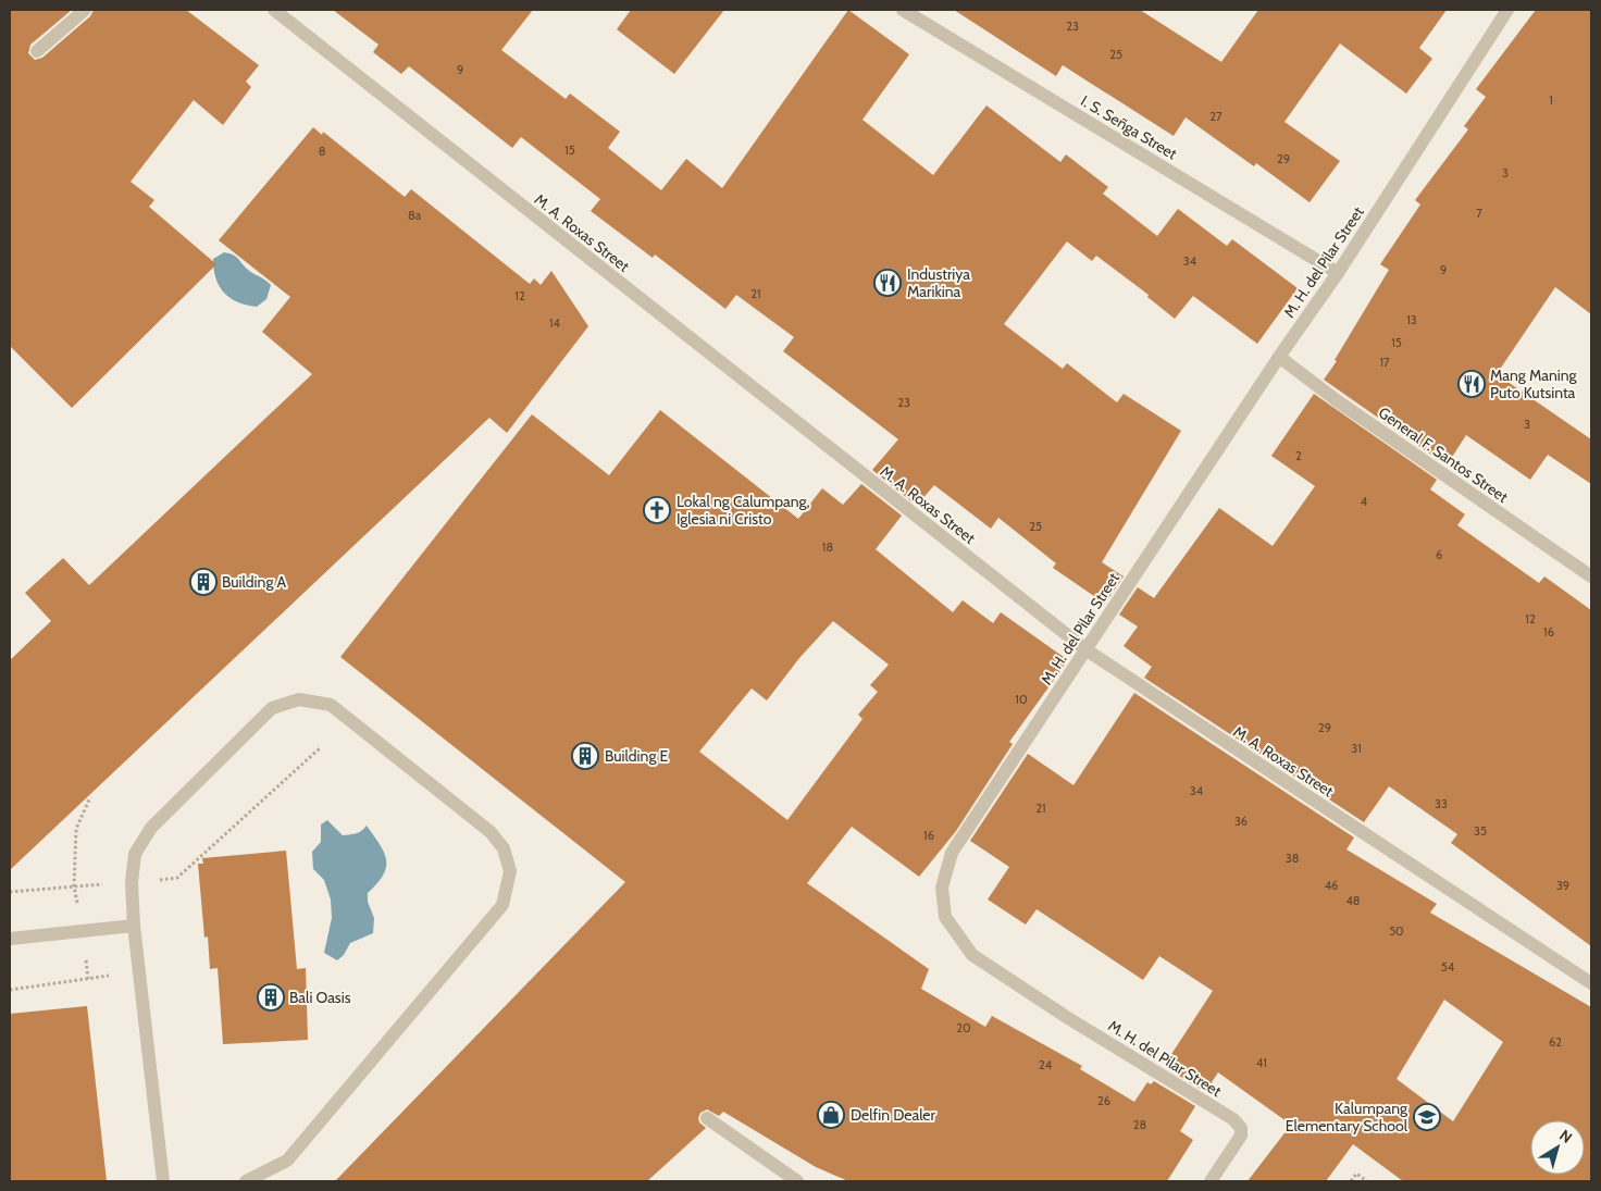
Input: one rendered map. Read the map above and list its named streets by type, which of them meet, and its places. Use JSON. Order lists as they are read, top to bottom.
{
  "streets": {
    "street": [
      "I. S. Señga Street",
      "M. A. Roxas Street",
      "M. H. del Pilar Street",
      "General F. Santos Street"
    ]
  },
  "crossings": [
    ["I. S. Señga Street", "M. H. del Pilar Street"],
    ["M. A. Roxas Street", "M. H. del Pilar Street"],
    ["M. H. del Pilar Street", "General F. Santos Street"]
  ],
  "places": {
    "restaurant": ["Industriya Marikina", "Mang Maning Puto Kutsinta"],
    "church": ["Lokal ng Calumpang, Iglesia ni Cristo"],
    "building": ["Building A", "Building E", "Bali Oasis"],
    "shop": ["Delfin Dealer"],
    "school or university": ["Kalumpang Elementary School"]
  },
  "house_numbers": [
    "23",
    "25",
    "9",
    "1",
    "27",
    "15",
    "8",
    "29",
    "3",
    "7",
    "8a",
    "34",
    "9",
    "21",
    "12",
    "13",
    "14",
    "15",
    "17",
    "23",
    "3",
    "2",
    "4",
    "25",
    "18",
    "6",
    "12",
    "16",
    "10",
    "29",
    "31",
    "34",
    "33",
    "21",
    "36",
    "35",
    "16",
    "38",
    "46",
    "39",
    "48",
    "50",
    "54",
    "20",
    "62",
    "41",
    "24",
    "26",
    "28"
  ],
  "north": "top right"
}
